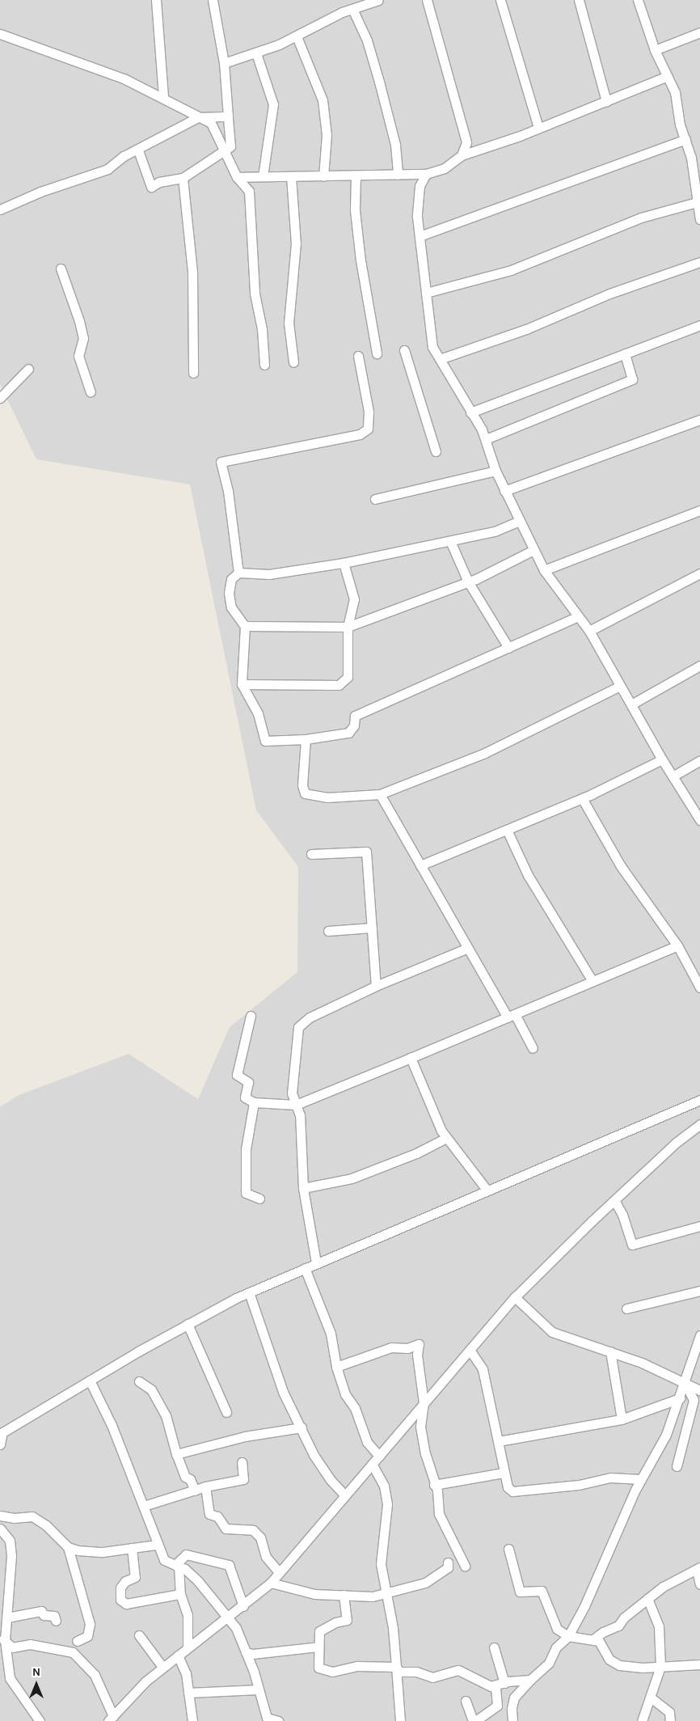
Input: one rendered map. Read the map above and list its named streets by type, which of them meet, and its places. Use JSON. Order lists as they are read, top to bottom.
{
  "north": "top"
}
